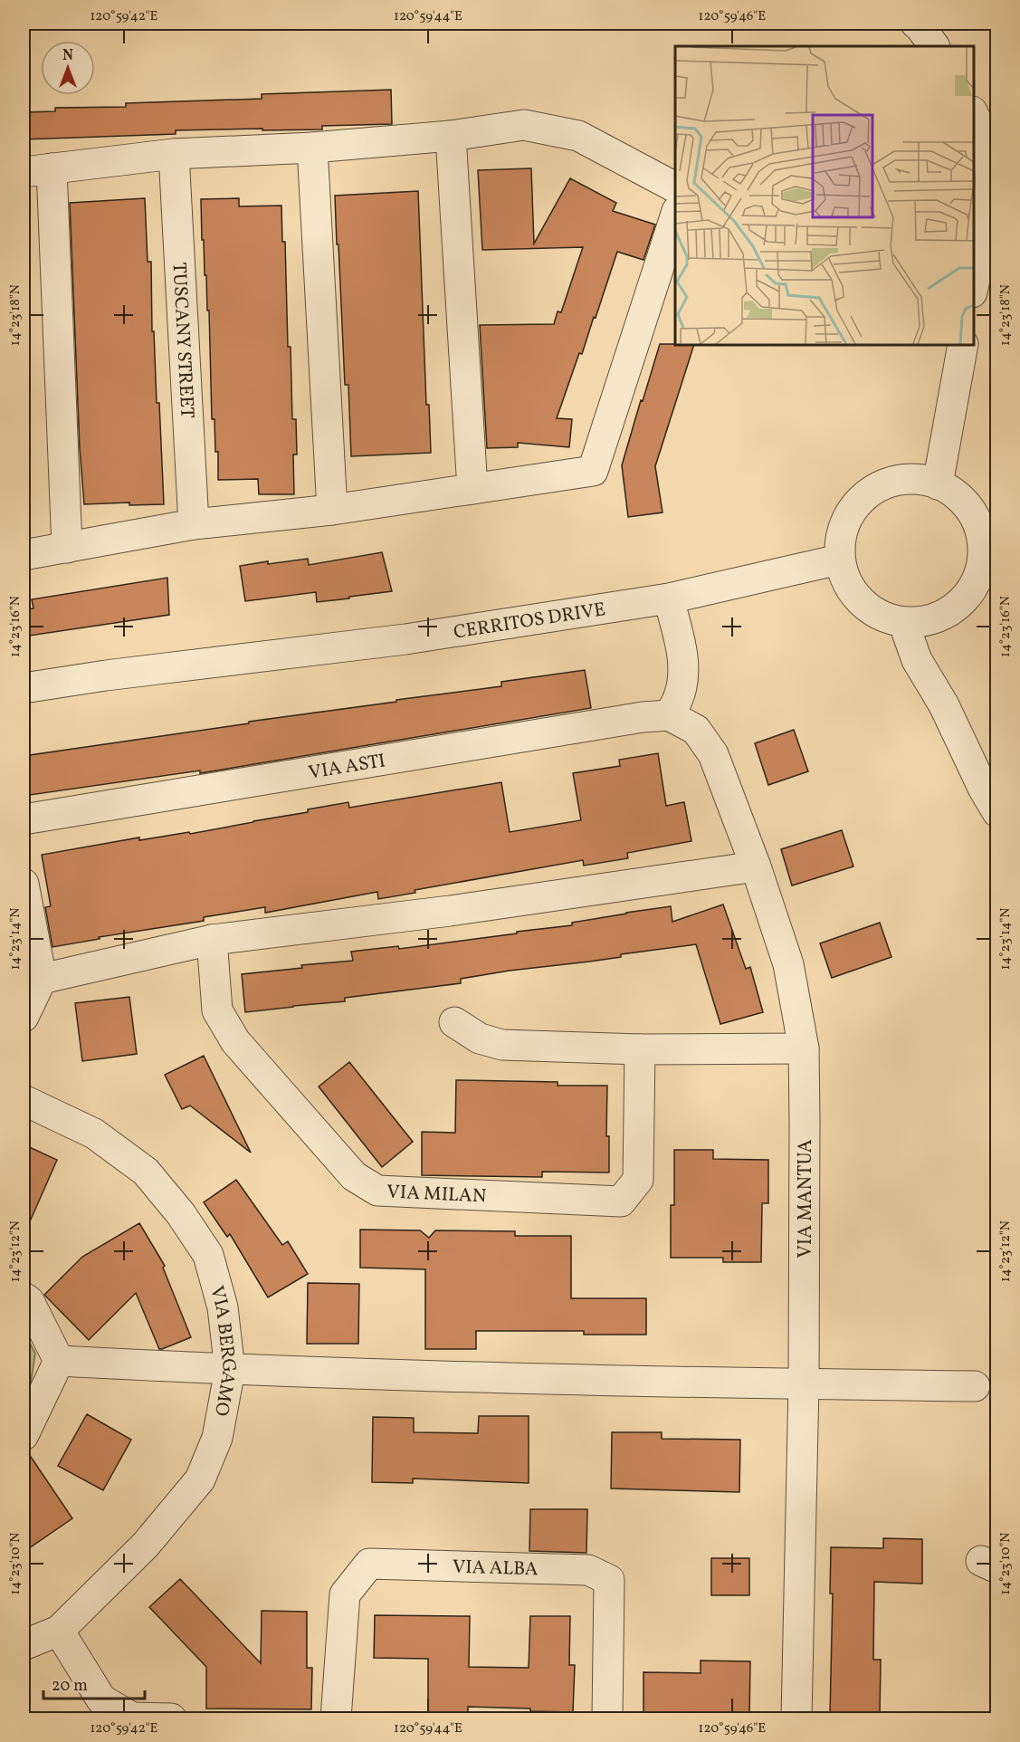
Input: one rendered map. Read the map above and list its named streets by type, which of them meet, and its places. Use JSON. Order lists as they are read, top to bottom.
{
  "streets": {
    "street": [
      "TUSCANY STREET",
      "CERRITOS DRIVE",
      "VIA ASTI",
      "VIA MILAN",
      "VIA MANTUA",
      "VIA BERGAMO",
      "VIA ALBA"
    ]
  },
  "crossings": [
    ["VIA ASTI", "VIA MANTUA"]
  ],
  "scale_bar": "20 m",
  "north": "top",
  "coordinates": [
    "120°59'42\"E",
    "120°59'44\"E",
    "120°59'46\"E",
    "14°23'18\"N",
    "14°23'16\"N",
    "14°23'14\"N",
    "14°23'12\"N",
    "14°23'10\"N"
  ]
}
